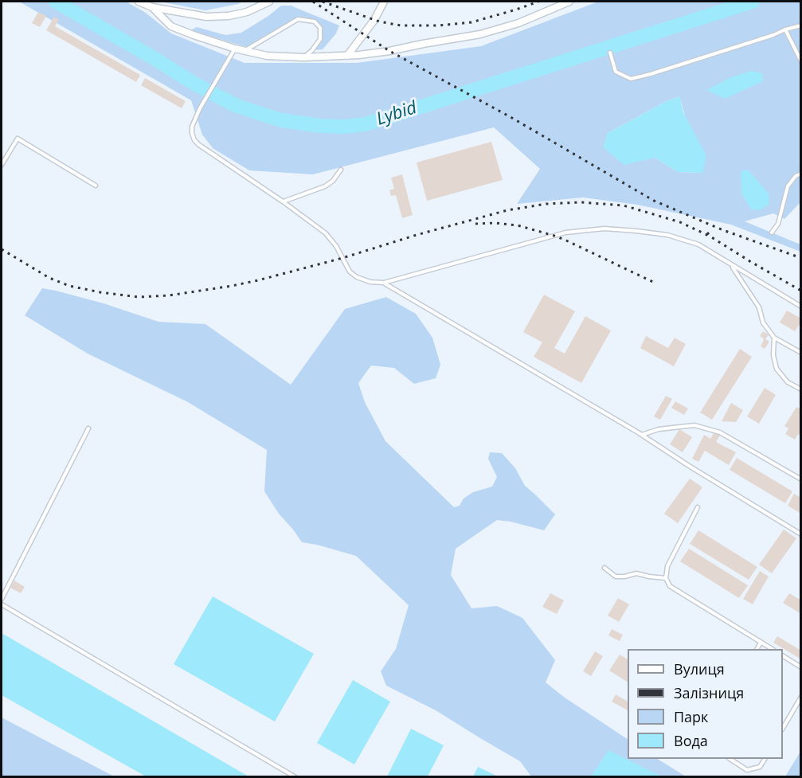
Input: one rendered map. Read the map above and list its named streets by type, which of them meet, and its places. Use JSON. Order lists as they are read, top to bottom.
{
  "water": ["Lybid"],
  "legend": [
    "Вулиця",
    "Залізниця",
    "Парк",
    "Вода"
  ]
}
